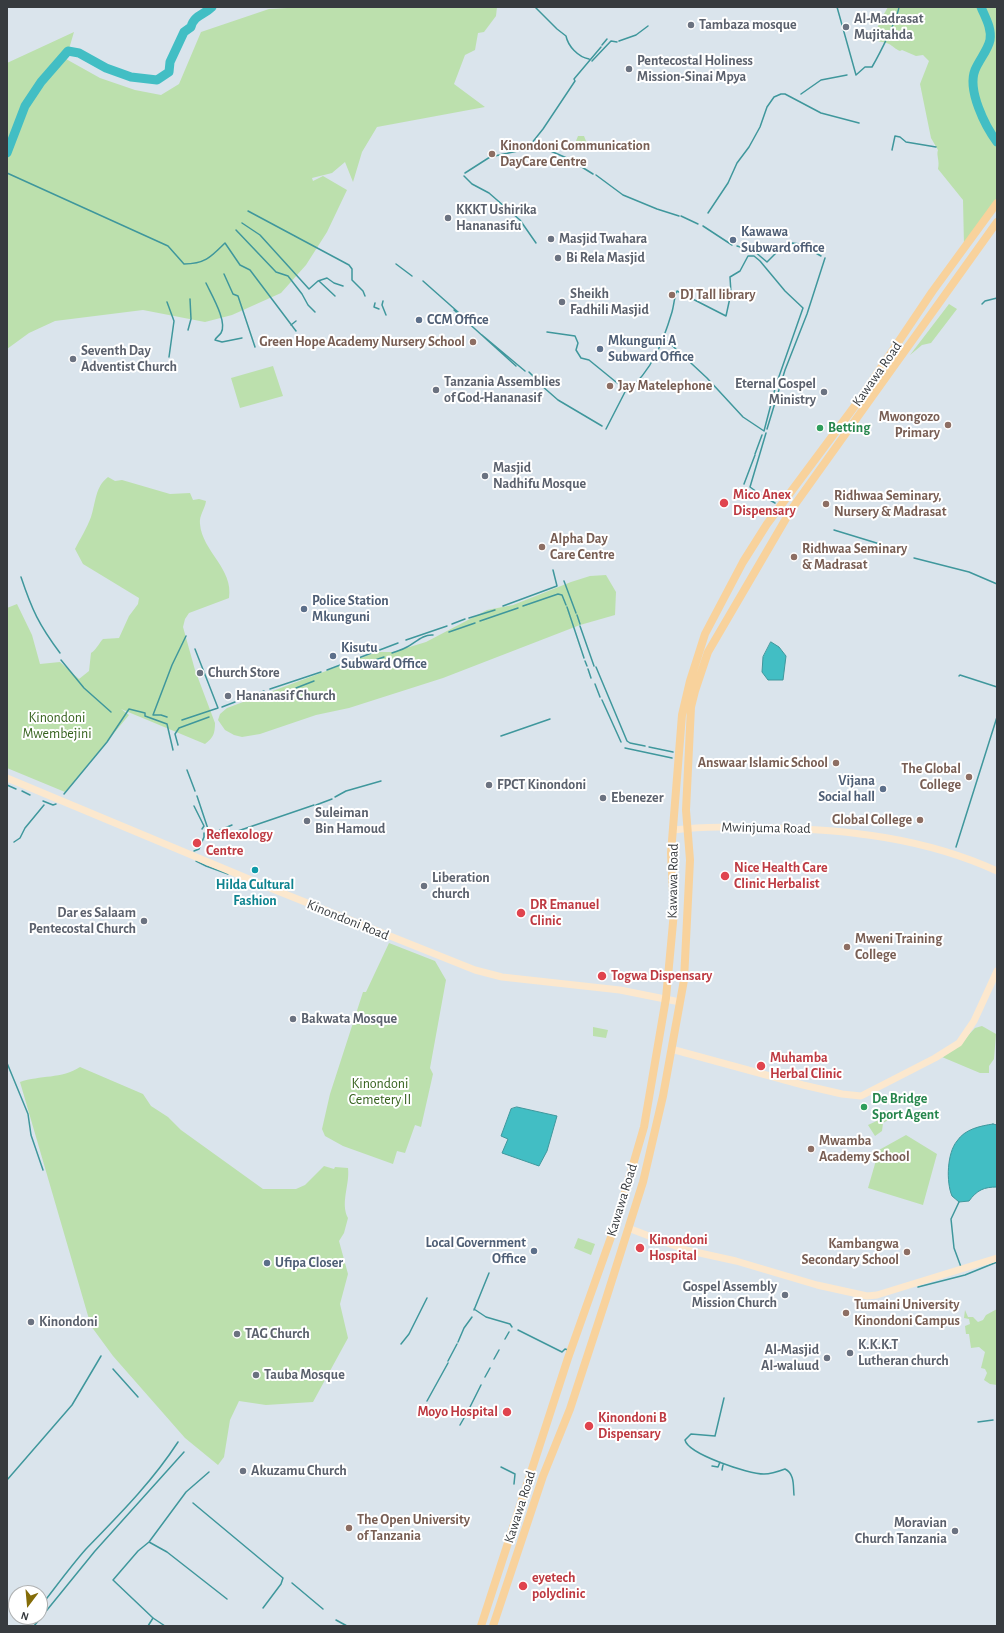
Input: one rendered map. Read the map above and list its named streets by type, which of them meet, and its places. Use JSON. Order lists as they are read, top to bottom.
{
  "streets": {
    "main road": ["Kawawa Road"],
    "street": ["Mwinjuma Road", "Kinondoni Road"]
  },
  "crossings": [
    ["Kawawa Road", "Mwinjuma Road"],
    ["Kawawa Road", "Kinondoni Road"]
  ],
  "parks": ["Kinondoni Mwembejini", "Kinondoni Cemetery II"],
  "places": [
    "Tambaza mosque",
    "Al-Madrasat Mujitahda",
    "Pentecostal Holiness Mission-Sinai Mpya",
    "Kinondoni Communication DayCare Centre",
    "KKKT Ushirika Hananasifu",
    "Masjid Twahara",
    "Kawawa Subward office",
    "Bi Rela Masjid",
    "DJ Tall library",
    "Sheikh Fadhili Masjid",
    "CCM Office",
    "Green Hope Academy Nursery School",
    "Mkunguni A Subward Office",
    "Seventh Day Adventist Church",
    "Jay Matelephone",
    "Tanzania Assemblies of God-Hananasif",
    "Eternal Gospel Ministry",
    "Mwongozo Primary",
    "Betting",
    "Masjid Nadhifu Mosque",
    "Mico Anex Dispensary",
    "Ridhwaa Seminary, Nursery & Madrasat",
    "Alpha Day Care Centre",
    "Ridhwaa Seminary & Madrasat",
    "Police Station Mkunguni",
    "Kisutu Subward Office",
    "Church Store",
    "Hananasif Church",
    "Answaar Islamic School",
    "The Global College",
    "FPCT Kinondoni",
    "Vijana Social hall",
    "Ebenezer",
    "Global College",
    "Suleiman Bin Hamoud",
    "Reflexology Centre",
    "Hilda Cultural Fashion",
    "Nice Health Care Clinic Herbalist",
    "Liberation church",
    "DR Emanuel Clinic",
    "Dar es Salaam Pentecostal Church",
    "Mweni Training College",
    "Togwa Dispensary",
    "Bakwata Mosque",
    "Muhamba Herbal Clinic",
    "De Bridge Sport Agent",
    "Mwamba Academy School",
    "Kinondoni Hospital",
    "Local Government Office",
    "Kambangwa Secondary School",
    "Ufipa Closer",
    "Gospel Assembly Mission Church",
    "Tumaini University Kinondoni Campus",
    "Kinondoni",
    "TAG Church",
    "K.K.K.T Lutheran church",
    "Al-Masjid Al-waluud",
    "Tauba Mosque",
    "Moyo Hospital",
    "Kinondoni B Dispensary",
    "Akuzamu Church",
    "The Open University of Tanzania",
    "Moravian Church Tanzania",
    "eyetech polyclinic"
  ],
  "north": "bottom"
}
